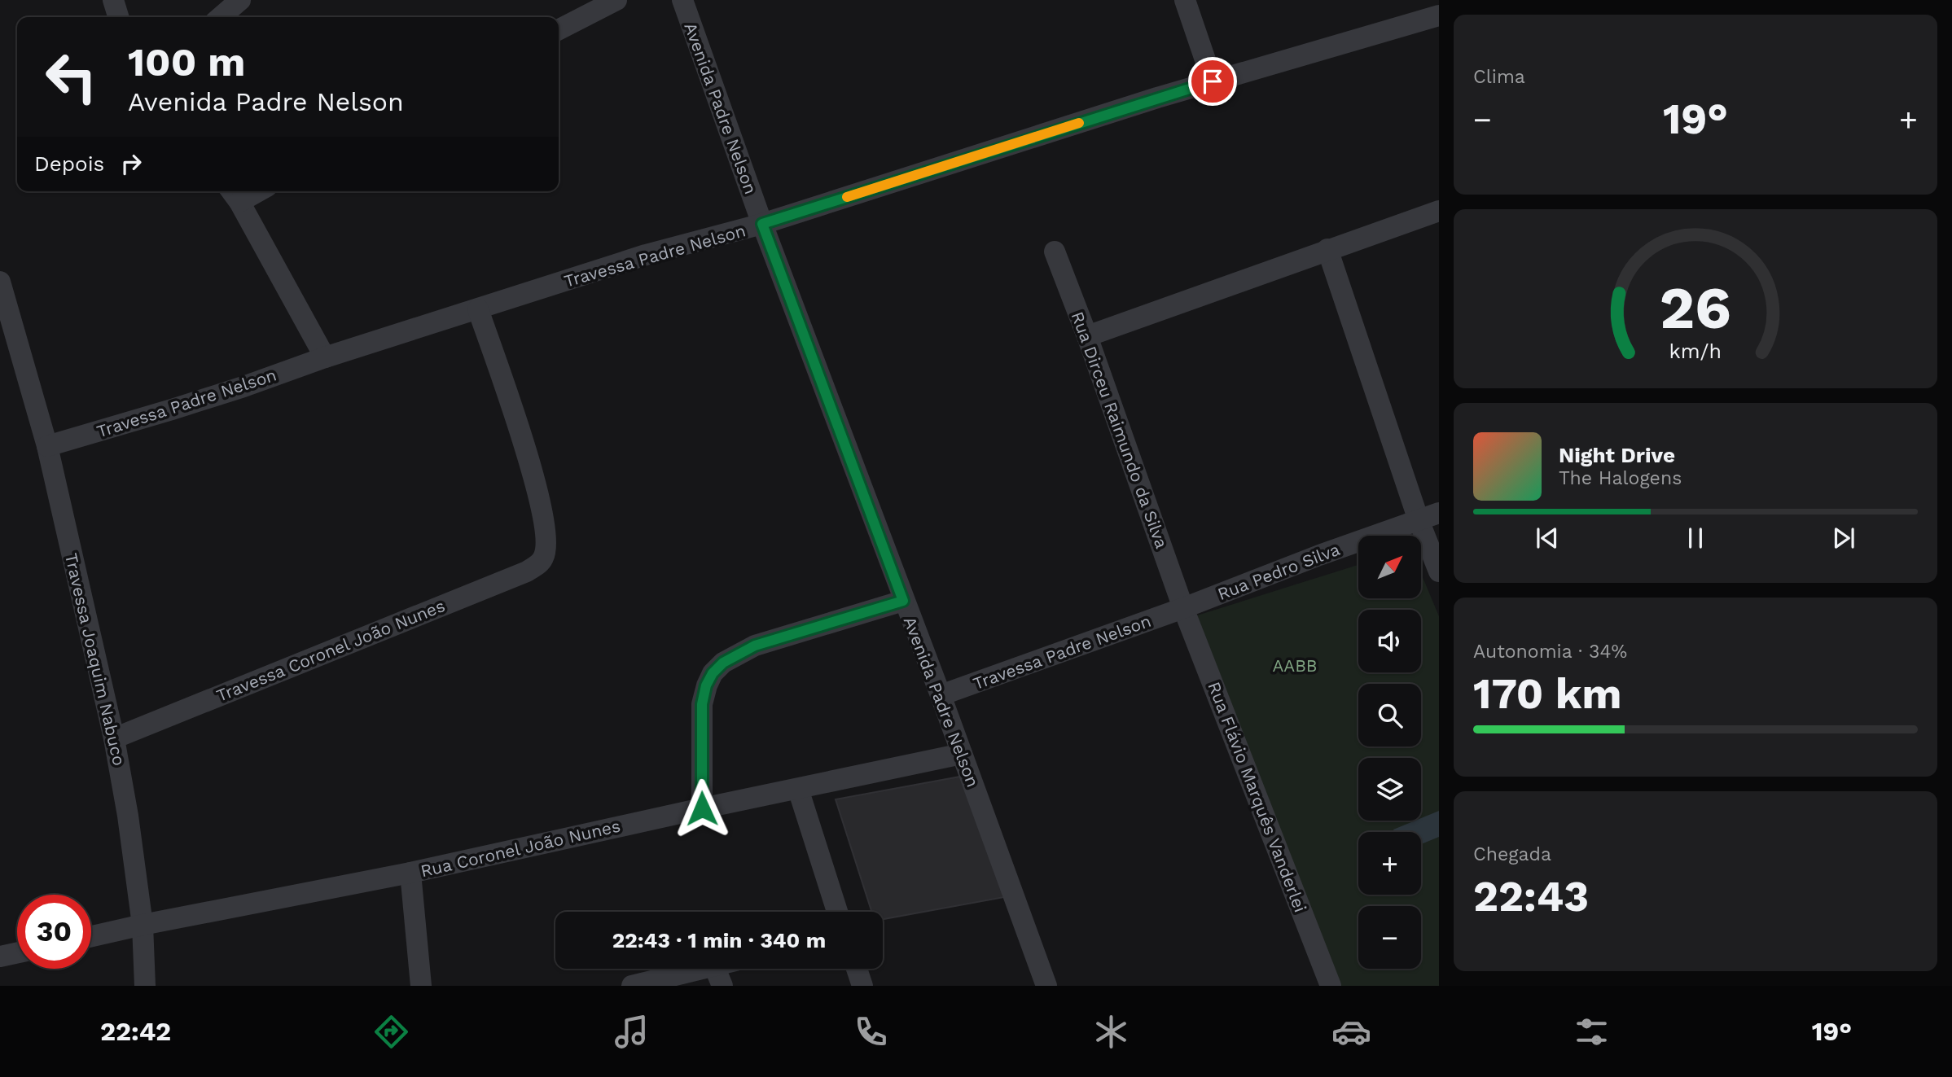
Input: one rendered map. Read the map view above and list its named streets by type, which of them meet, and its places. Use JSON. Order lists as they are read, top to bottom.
{
  "streets": {
    "street": [
      "Avenida Padre Nelson",
      "Travessa Padre Nelson",
      "Rua Dirceu Raimundo da Silva",
      "Rua Pedro Silva",
      "Travessa Coronel João Nunes",
      "Travessa Joaquim Nabuco",
      "Rua Flávio Marquês Vanderlei",
      "Rua Coronel João Nunes"
    ]
  },
  "crossings": [
    ["Avenida Padre Nelson", "Travessa Padre Nelson"],
    ["Avenida Padre Nelson", "Rua Coronel João Nunes"],
    ["Travessa Padre Nelson", "Rua Dirceu Raimundo da Silva"],
    ["Travessa Padre Nelson", "Rua Pedro Silva"],
    ["Travessa Padre Nelson", "Travessa Coronel João Nunes"],
    ["Travessa Padre Nelson", "Travessa Joaquim Nabuco"],
    ["Travessa Padre Nelson", "Rua Flávio Marquês Vanderlei"],
    ["Rua Dirceu Raimundo da Silva", "Rua Pedro Silva"],
    ["Rua Dirceu Raimundo da Silva", "Rua Flávio Marquês Vanderlei"],
    ["Rua Pedro Silva", "Rua Flávio Marquês Vanderlei"],
    ["Travessa Coronel João Nunes", "Travessa Joaquim Nabuco"],
    ["Travessa Joaquim Nabuco", "Rua Coronel João Nunes"]
  ],
  "parks": ["AABB"],
  "north": "top right",
  "page": {
    "tile": [
      "Clima",
      ["Autonomia · 34%", "170 km"],
      ["Chegada", "22:43"]
    ],
    "turn": ["100 m", "Avenida Padre Nelson"],
    "heat": ["−", "19°", "+"],
    "then": "Depois",
    "song": ["Night Drive", "The Halogens"],
    "map_buttons": ["+", "−"],
    "limit": "30",
    "trip": "22:43 · 1 min · 340 m",
    "tabs": ["22:42", "19°"],
    "gauge": ["26", "km/h"]
  }
}
